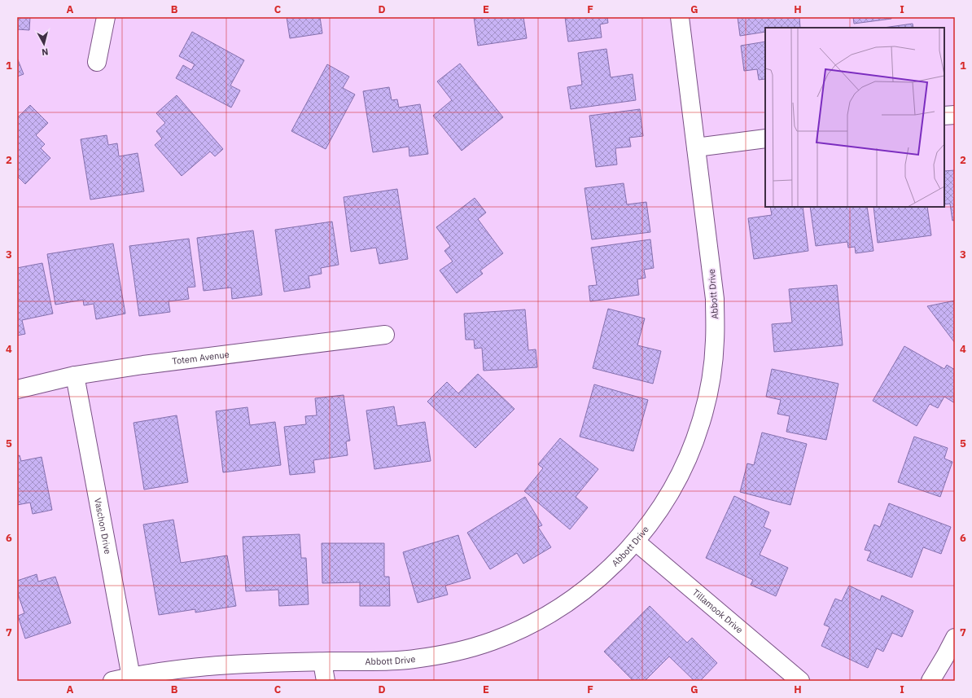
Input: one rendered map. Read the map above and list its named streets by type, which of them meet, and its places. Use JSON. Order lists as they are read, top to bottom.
{
  "streets": {
    "street": [
      "Abbott Drive",
      "Totem Avenue",
      "Vaschon Drive",
      "Tillamook Drive"
    ]
  },
  "crossings": [
    ["Abbott Drive", "Vaschon Drive"],
    ["Abbott Drive", "Tillamook Drive"],
    ["Totem Avenue", "Vaschon Drive"]
  ],
  "north": "bottom",
  "grid": {
    "columns": [
      "A",
      "B",
      "C",
      "D",
      "E",
      "F",
      "G",
      "H",
      "I"
    ],
    "rows": [
      "1",
      "2",
      "3",
      "4",
      "5",
      "6",
      "7"
    ]
  }
}
